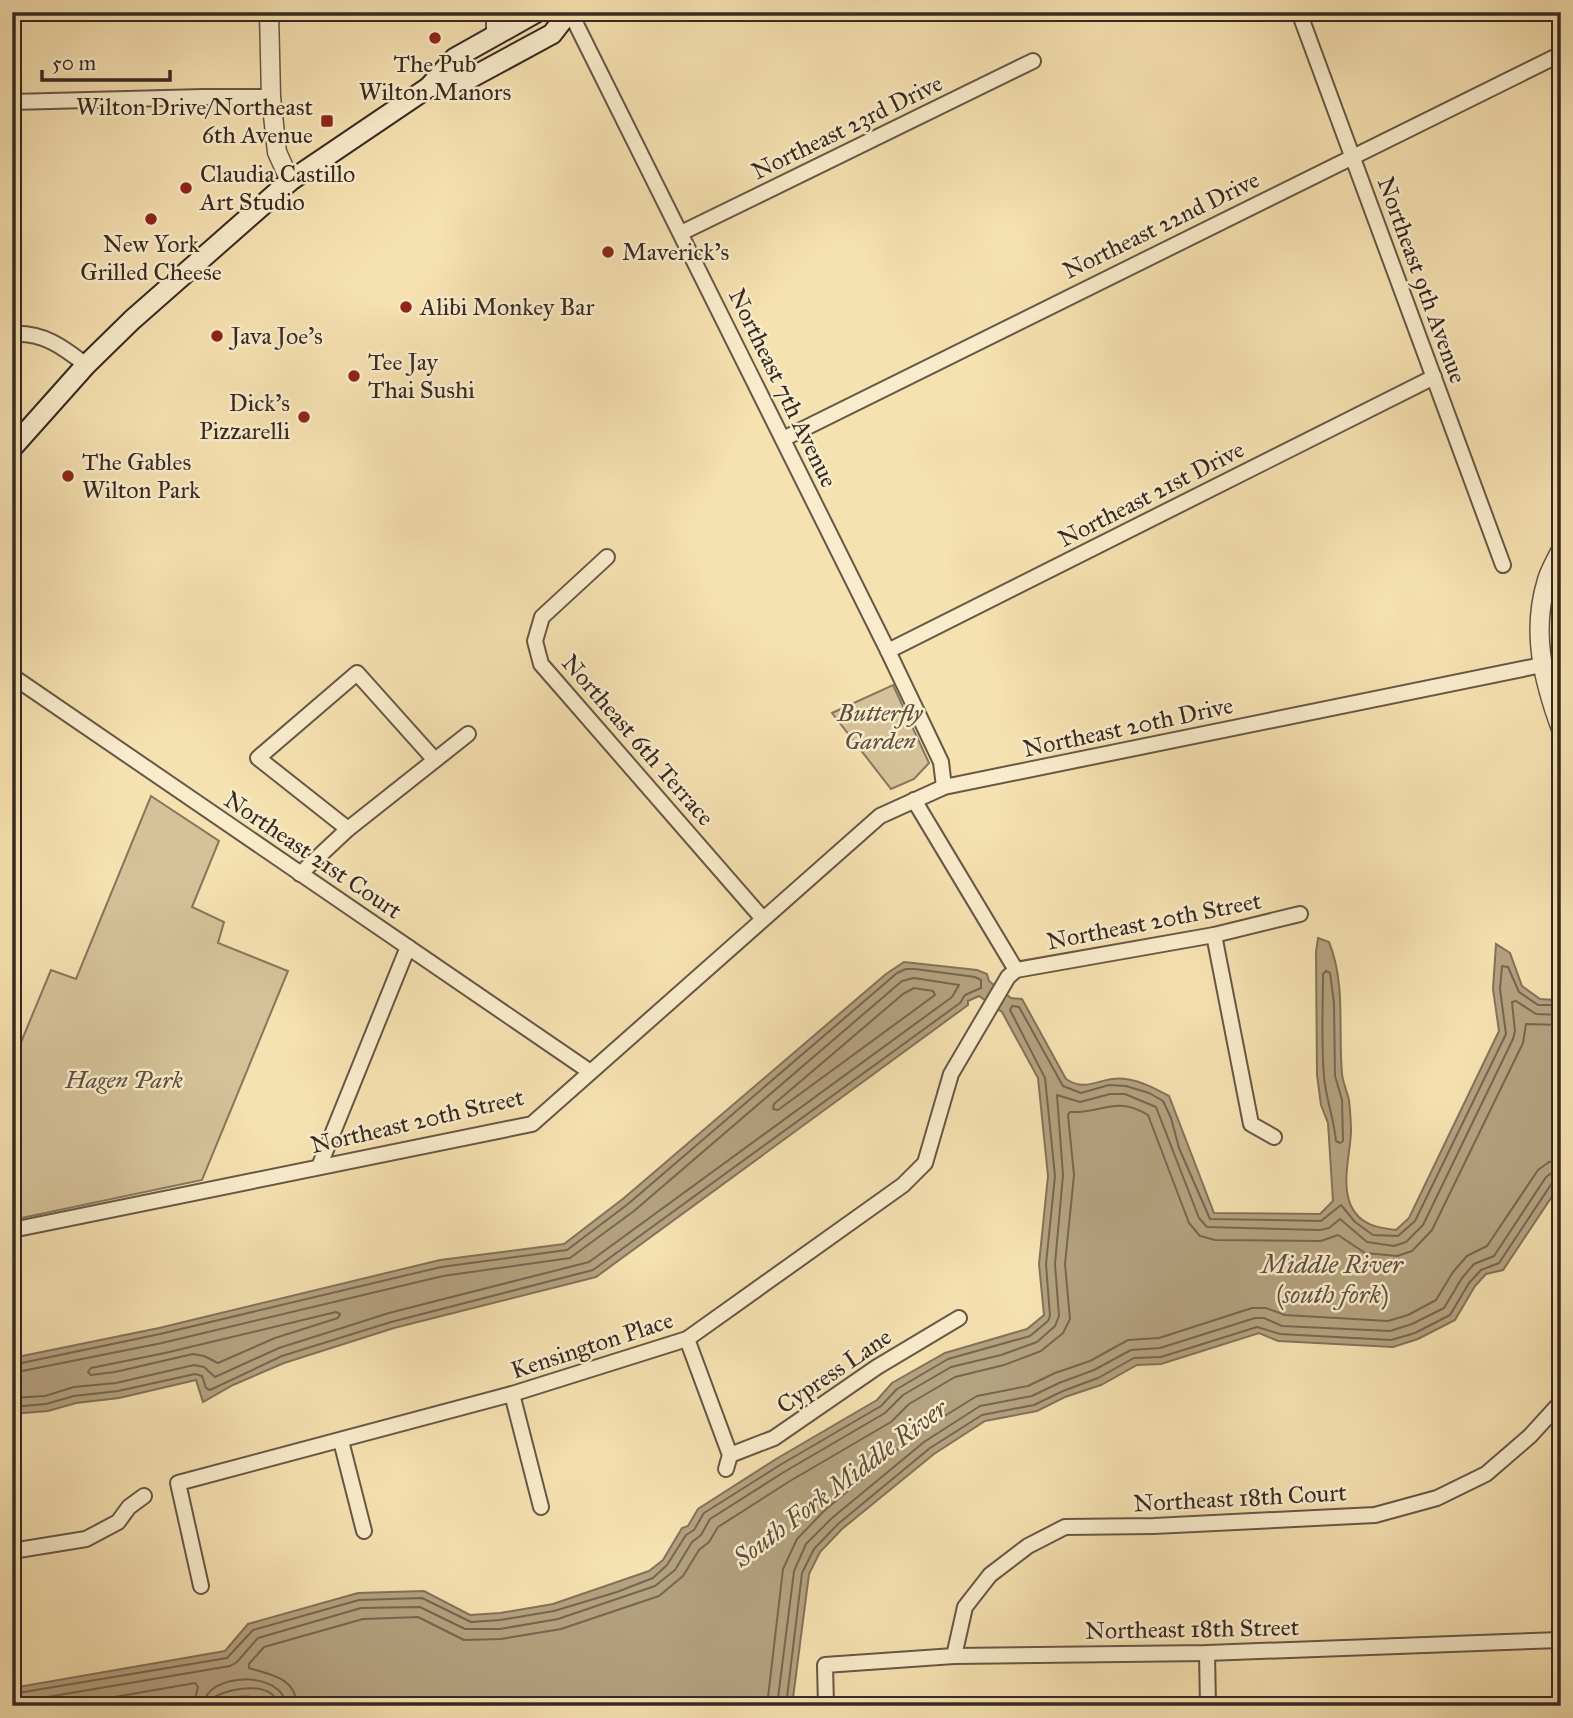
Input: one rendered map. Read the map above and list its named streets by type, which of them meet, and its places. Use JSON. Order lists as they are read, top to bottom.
{
  "streets": {
    "street": [
      "Northeast 23rd Drive",
      "Northeast 22nd Drive",
      "Northeast 9th Avenue",
      "Northeast 7th Avenue",
      "Northeast 21st Drive",
      "Northeast 20th Drive",
      "Northeast 6th Terrace",
      "Northeast 21st Court",
      "Northeast 20th Street",
      "Kensington Place",
      "Cypress Lane",
      "Northeast 18th Court",
      "Northeast 18th Street"
    ]
  },
  "crossings": [
    ["Northeast 23rd Drive", "Northeast 7th Avenue"],
    ["Northeast 22nd Drive", "Northeast 9th Avenue"],
    ["Northeast 22nd Drive", "Northeast 7th Avenue"],
    ["Northeast 9th Avenue", "Northeast 21st Drive"],
    ["Northeast 7th Avenue", "Northeast 21st Drive"],
    ["Northeast 7th Avenue", "Northeast 20th Drive"],
    ["Northeast 20th Drive", "Northeast 6th Terrace"],
    ["Northeast 20th Drive", "Northeast 20th Street"],
    ["Northeast 6th Terrace", "Northeast 20th Street"],
    ["Northeast 21st Court", "Northeast 20th Street"],
    ["Northeast 20th Street", "Kensington Place"],
    ["Kensington Place", "Cypress Lane"],
    ["Northeast 18th Court", "Northeast 18th Street"]
  ],
  "water": ["Middle River (south fork)", "South Fork Middle River"],
  "parks": ["Butterfly Garden", "Hagen Park"],
  "places": {
    "other": [
      "The Pub Wilton Manors",
      "Claudia Castillo Art Studio",
      "New York Grilled Cheese",
      "Maverick's",
      "Alibi Monkey Bar",
      "Java Joe's",
      "Tee Jay Thai Sushi",
      "Dick's Pizzarelli",
      "The Gables Wilton Park"
    ],
    "transit": ["Wilton Drive/Northeast 6th Avenue"]
  },
  "scale_bar": "50 m"
}
